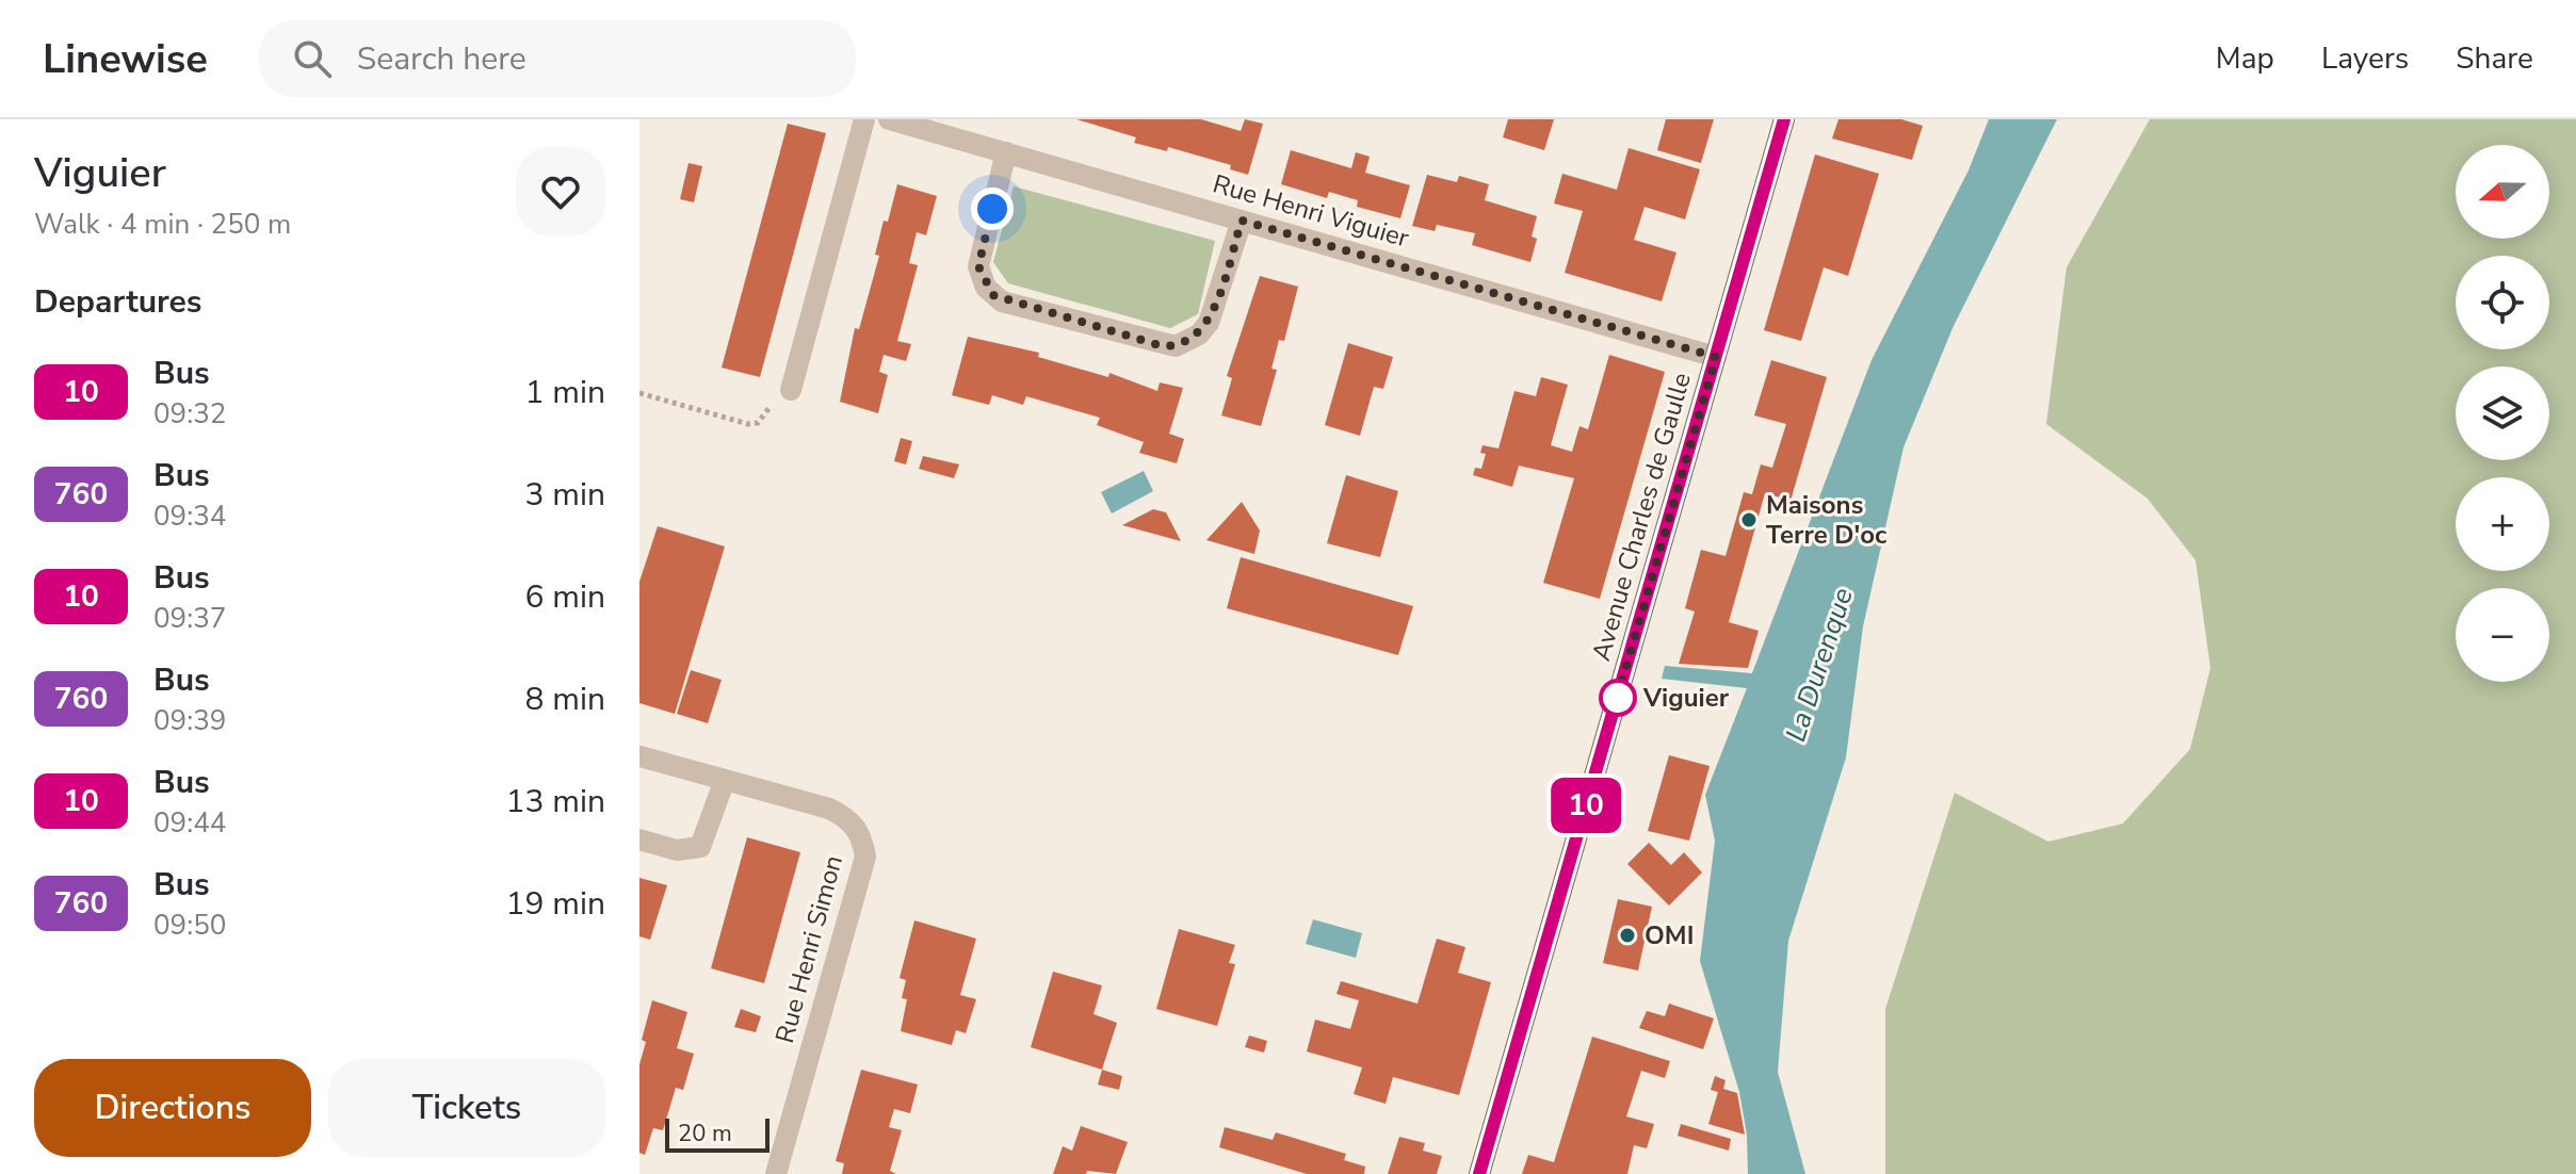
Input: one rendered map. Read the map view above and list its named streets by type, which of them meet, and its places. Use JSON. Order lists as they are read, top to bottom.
{
  "streets": {
    "main road": ["Avenue Charles de Gaulle"],
    "street": ["Rue Henri Viguier", "Rue Henri Simon"]
  },
  "crossings": [
    ["Rue Henri Viguier", "Avenue Charles de Gaulle"]
  ],
  "water": ["La Durenque"],
  "places": ["Maisons Terre D'oc", "Viguier", "OMI"],
  "lines": ["bus line 10"],
  "scale_bar": "20 m",
  "north": "left",
  "page": {
    "header": "Linewise",
    "search": "Search here",
    "nav": ["Map", "Layers", "Share"],
    "heading": [
      ["Viguier", "Walk · 4 min · 250 m"],
      "Departures"
    ],
    "on_map": "10",
    "map_buttons": ["+", "−"],
    "list": [
      {
        "mark": "10",
        "name": "Bus",
        "note": "09:32",
        "value": "1 min"
      },
      {
        "mark": "760",
        "name": "Bus",
        "note": "09:34",
        "value": "3 min"
      },
      {
        "mark": "10",
        "name": "Bus",
        "note": "09:37",
        "value": "6 min"
      },
      {
        "mark": "760",
        "name": "Bus",
        "note": "09:39",
        "value": "8 min"
      },
      {
        "mark": "10",
        "name": "Bus",
        "note": "09:44",
        "value": "13 min"
      },
      {
        "mark": "760",
        "name": "Bus",
        "note": "09:50",
        "value": "19 min"
      }
    ],
    "buttons": ["Directions", "Tickets"],
    "scale": "20 m"
  }
}
